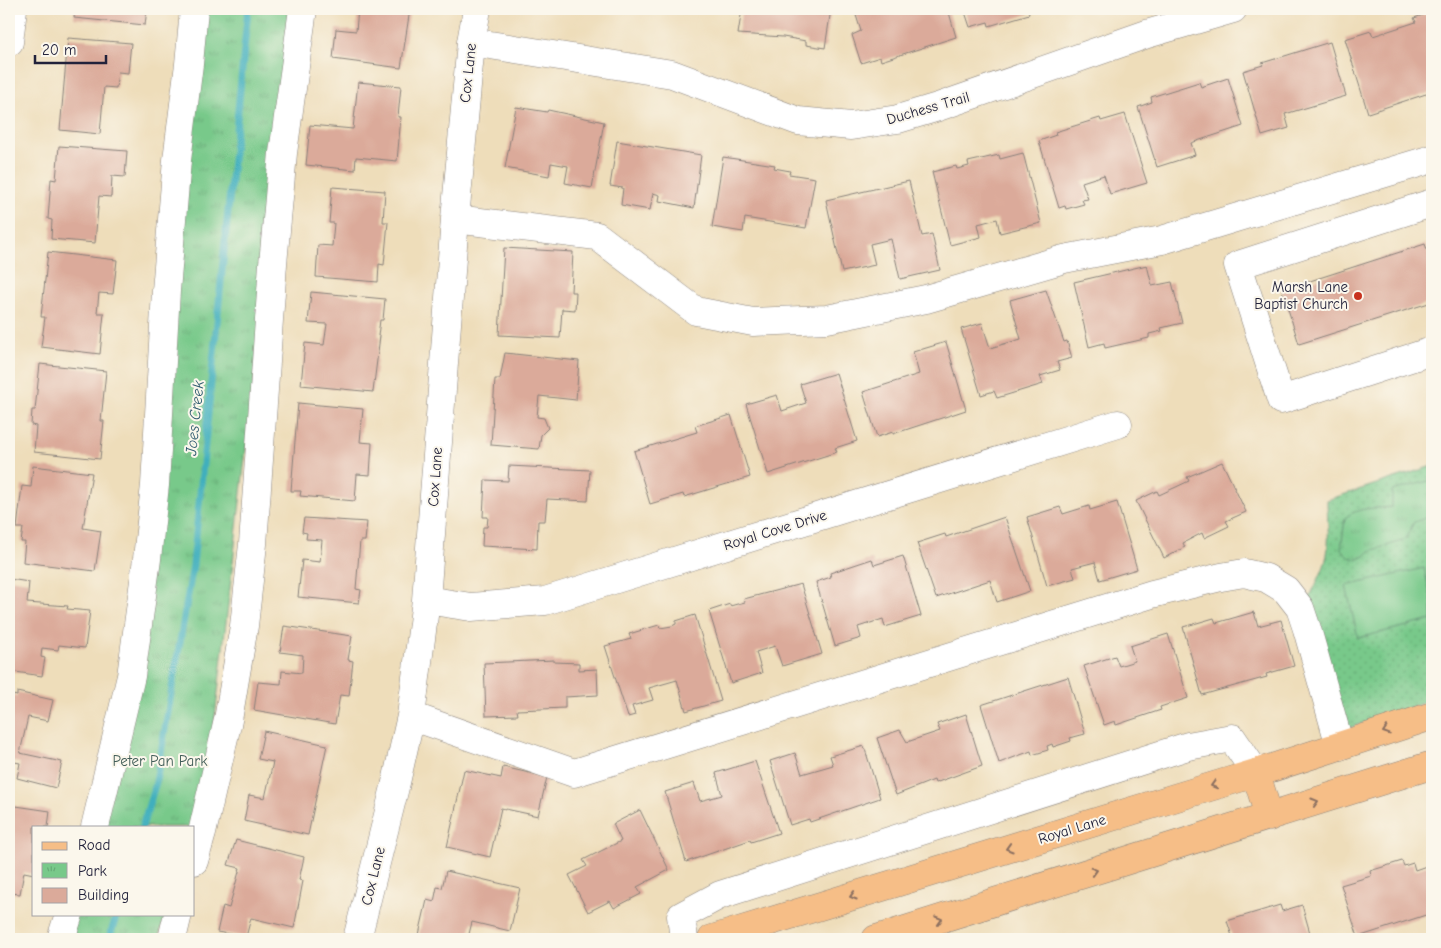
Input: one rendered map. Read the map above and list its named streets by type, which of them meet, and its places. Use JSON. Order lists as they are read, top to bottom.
{
  "streets": {
    "main road": ["Royal Lane"],
    "street": ["Cox Lane", "Duchess Trail", "Royal Cove Drive"]
  },
  "crossings": [
    ["Cox Lane", "Duchess Trail"],
    ["Cox Lane", "Royal Cove Drive"]
  ],
  "water": ["Joes Creek"],
  "parks": ["Peter Pan Park"],
  "places": ["Marsh Lane Baptist Church"],
  "legend": ["Road", "Park", "Building"],
  "scale_bar": "20 m"
}
